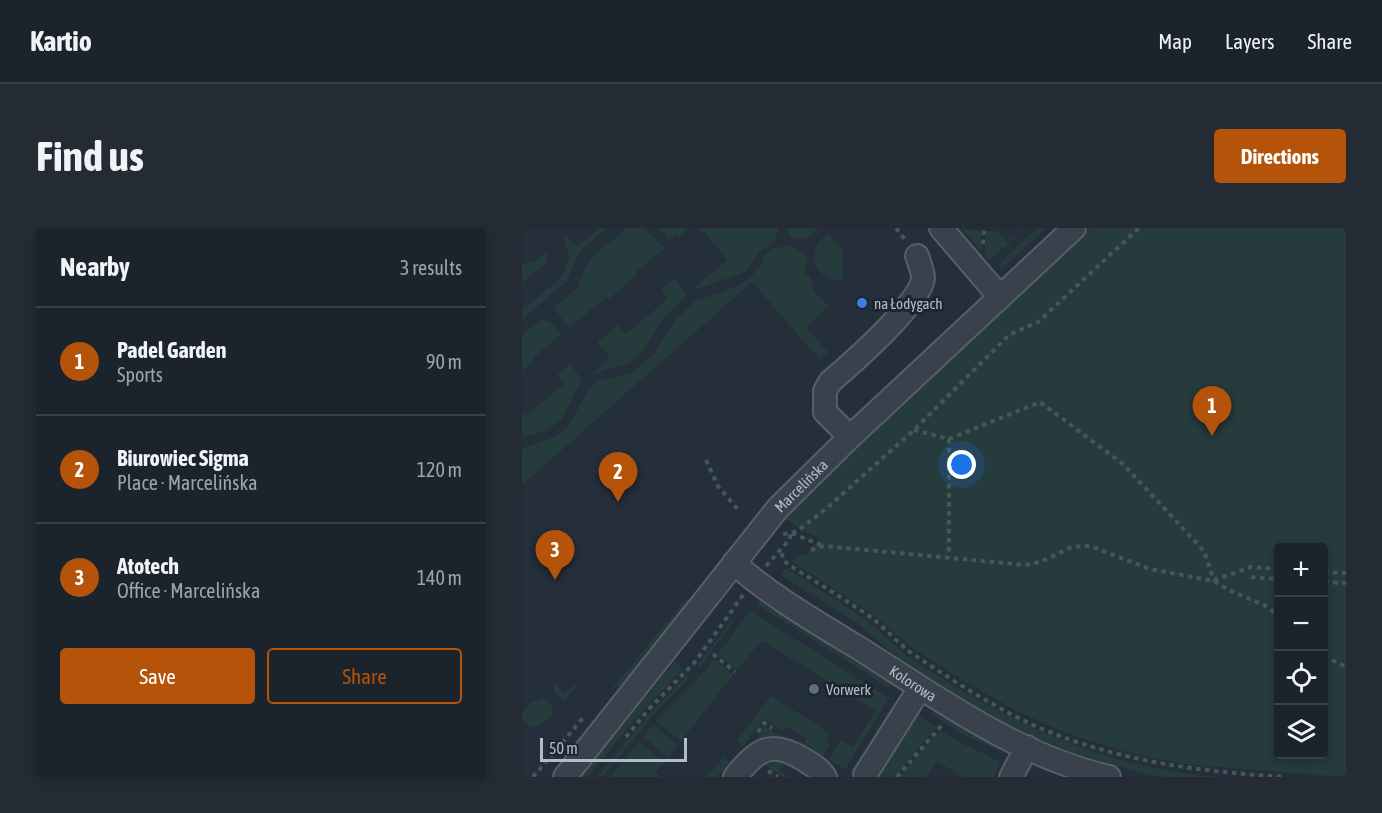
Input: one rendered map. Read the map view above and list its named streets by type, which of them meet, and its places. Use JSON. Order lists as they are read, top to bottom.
{
  "streets": {
    "street": ["Marcelińska", "Kolorowa"]
  },
  "crossings": [
    ["Marcelińska", "Kolorowa"]
  ],
  "places": ["na Łodygach", "Vorwerk"],
  "scale_bar": "50 m",
  "page": {
    "header": "Kartio",
    "nav": ["Map", "Layers", "Share"],
    "buttons": [
      "Directions",
      ["Save", "Share"]
    ],
    "title": "Find us",
    "heading": ["Nearby", "3 results"],
    "list": [
      {
        "mark": "1",
        "name": "Padel Garden",
        "note": "Sports",
        "value": "90 m"
      },
      {
        "mark": "2",
        "name": "Biurowiec Sigma",
        "note": "Place · Marcelińska",
        "value": "120 m"
      },
      {
        "mark": "3",
        "name": "Atotech",
        "note": "Office · Marcelińska",
        "value": "140 m"
      }
    ],
    "pins": ["1", "2", "3"],
    "map_buttons": ["+", "−"],
    "scale": "50 m"
  }
}
